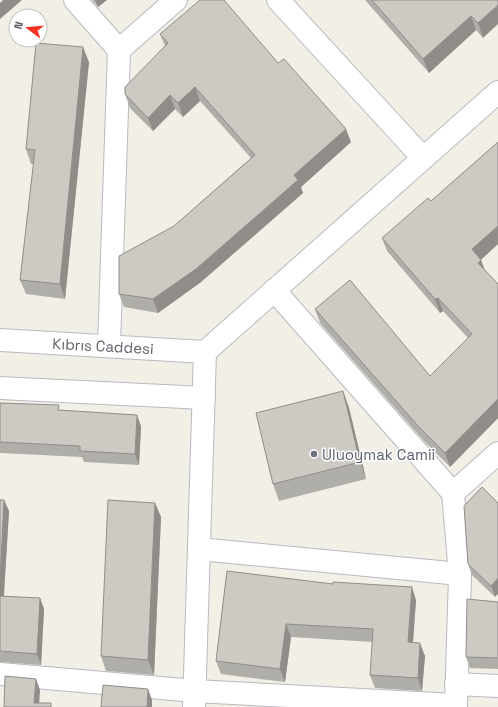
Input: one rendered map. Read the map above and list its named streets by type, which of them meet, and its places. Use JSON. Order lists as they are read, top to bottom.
{
  "streets": {
    "street": ["Kıbrıs Caddesi"]
  },
  "places": ["Uluoymak Camii"],
  "north": "left"
}
